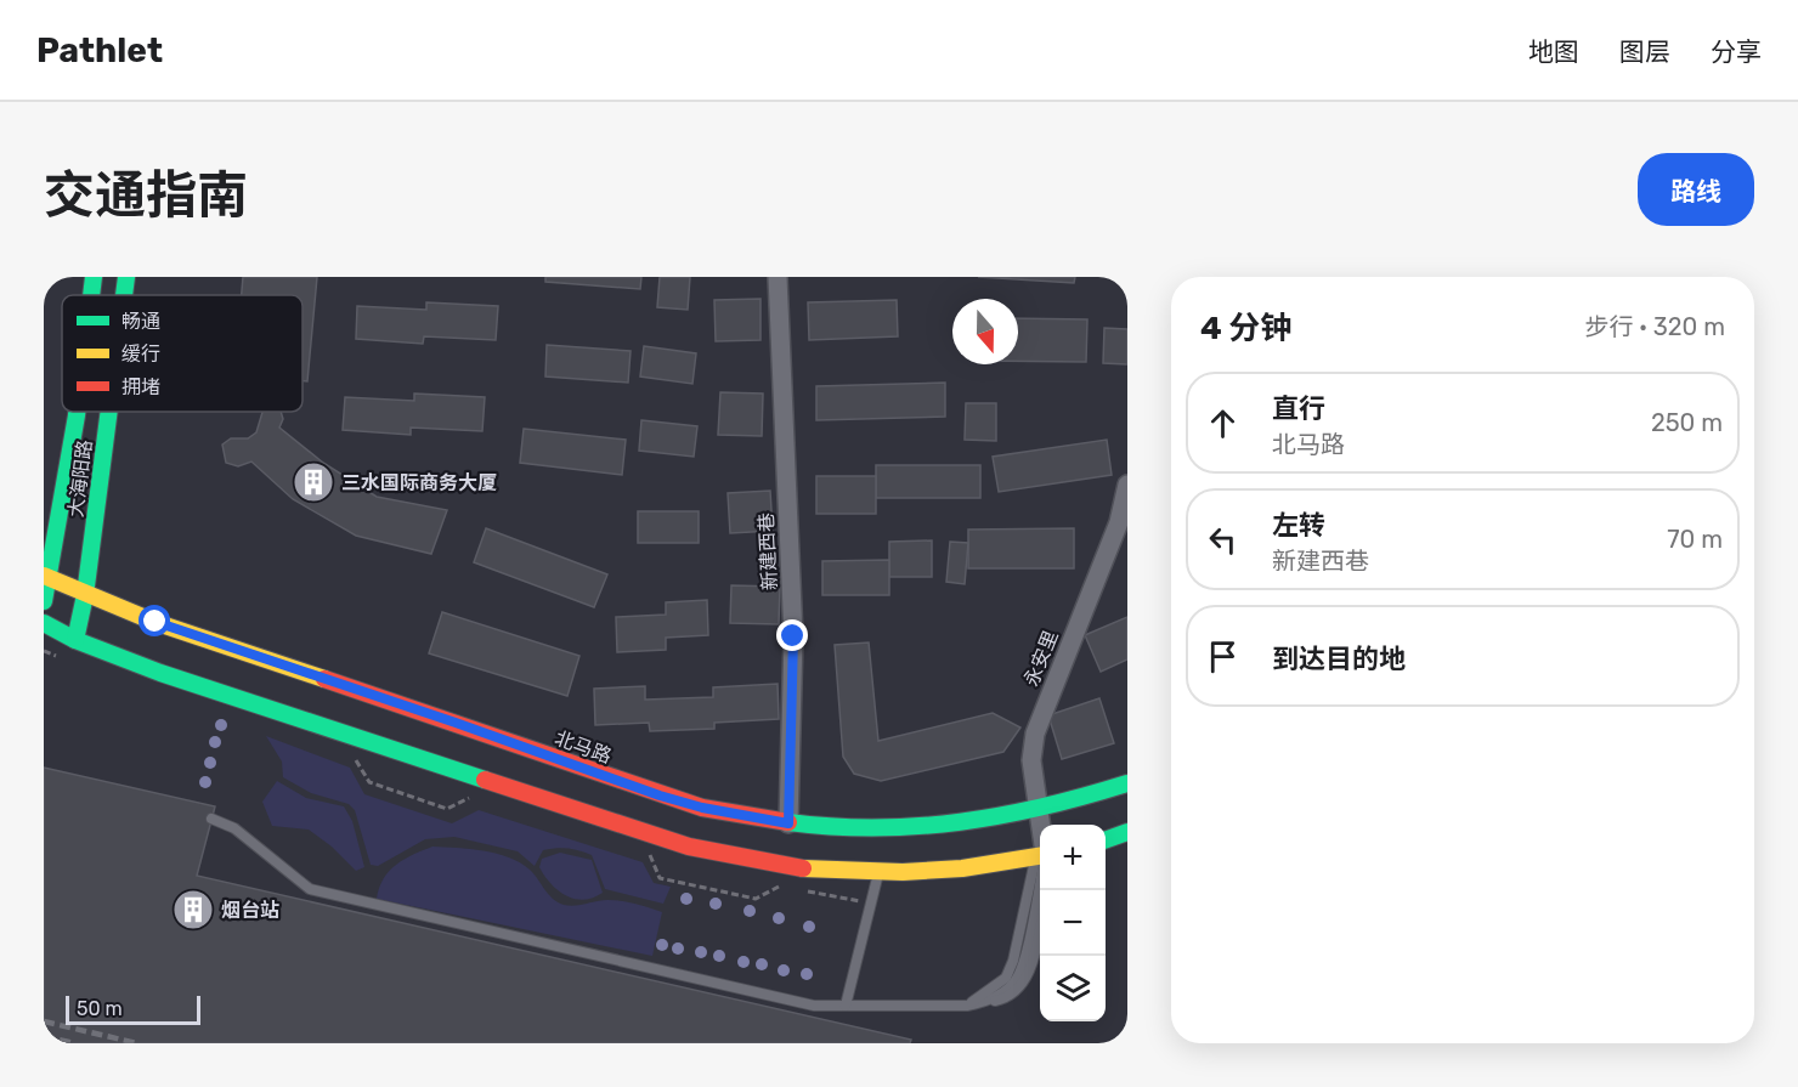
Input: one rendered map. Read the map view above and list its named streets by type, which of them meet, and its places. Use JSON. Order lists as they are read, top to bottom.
{
  "streets": {
    "main road": ["大海阳路", "北马路"],
    "street": ["新建西巷", "永安里"]
  },
  "crossings": [
    ["大海阳路", "北马路"],
    ["新建西巷", "北马路"],
    ["永安里", "北马路"]
  ],
  "places": {
    "building": ["三水国际商务大厦", "烟台站"]
  },
  "legend": ["畅通", "缓行", "拥堵"],
  "scale_bar": "50 m",
  "north": "bottom",
  "page": {
    "header": "Pathlet",
    "nav": ["地图", "图层", "分享"],
    "title": "交通指南",
    "buttons": "路线",
    "heading": ["4 分钟", "步行 · 320 m"],
    "list": [
      ["直行", "北马路", "250 m"],
      ["左转", "新建西巷", "70 m"],
      "到达目的地"
    ],
    "map_buttons": ["+", "−"],
    "scale": "50 m"
  }
}
